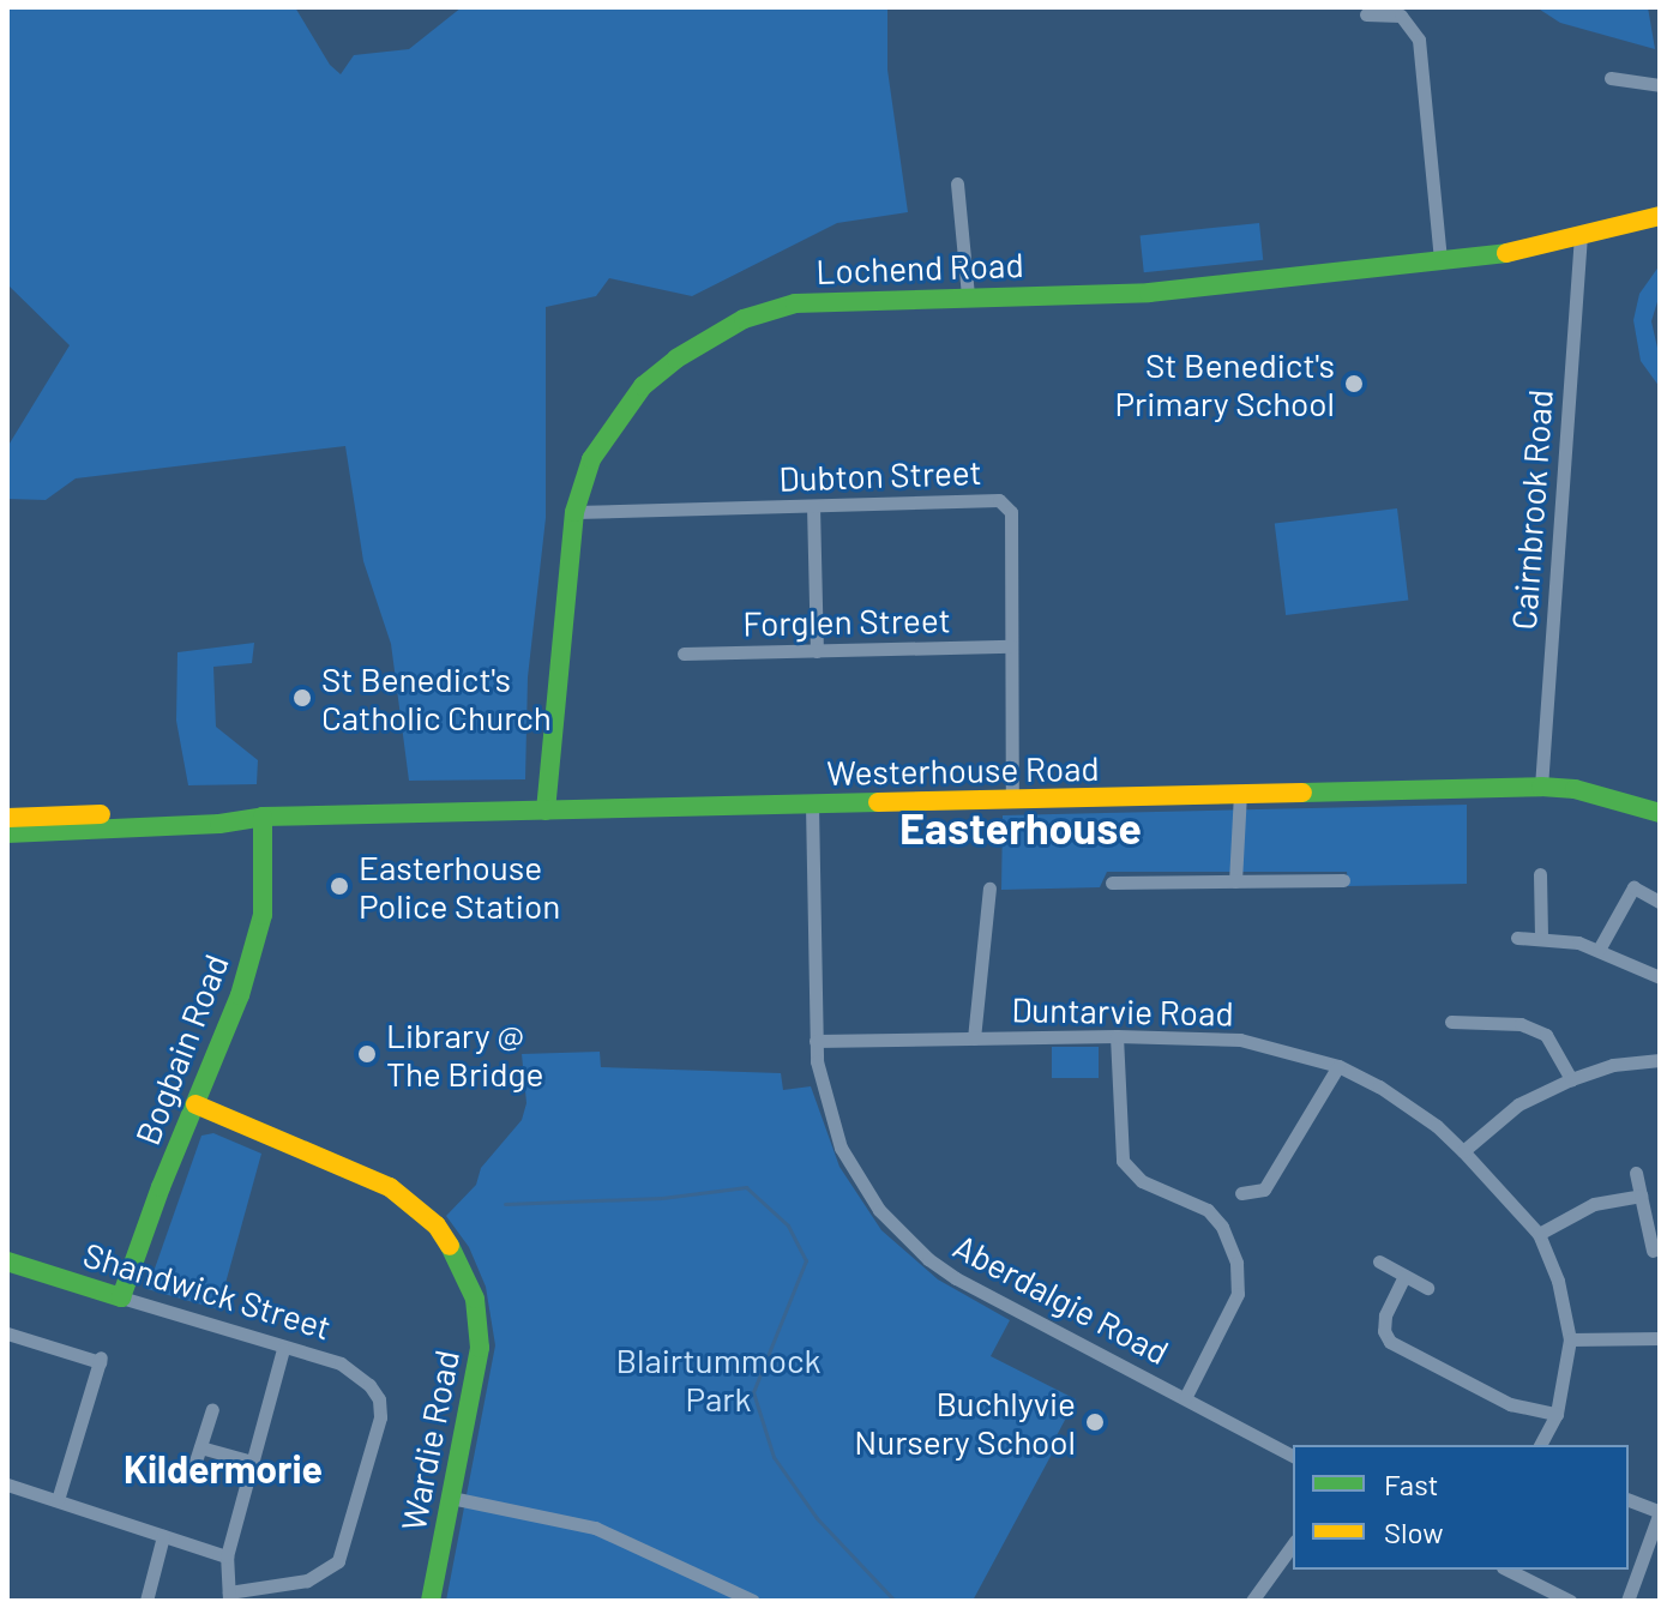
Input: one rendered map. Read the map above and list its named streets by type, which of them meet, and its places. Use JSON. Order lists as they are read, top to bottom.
{
  "streets": {
    "street": [
      "Lochend Road",
      "Dubton Street",
      "Cairnbrook Road",
      "Forglen Street",
      "Westerhouse Road",
      "Duntarvie Road",
      "Bogbain Road",
      "Shandwick Street",
      "Aberdalgie Road",
      "Wardie Road"
    ]
  },
  "crossings": [
    ["Lochend Road", "Dubton Street"],
    ["Lochend Road", "Cairnbrook Road"],
    ["Lochend Road", "Westerhouse Road"],
    ["Dubton Street", "Forglen Street"],
    ["Dubton Street", "Westerhouse Road"],
    ["Cairnbrook Road", "Westerhouse Road"],
    ["Westerhouse Road", "Bogbain Road"],
    ["Westerhouse Road", "Aberdalgie Road"],
    ["Duntarvie Road", "Aberdalgie Road"],
    ["Bogbain Road", "Shandwick Street"],
    ["Bogbain Road", "Wardie Road"]
  ],
  "districts": ["Easterhouse", "Kildermorie"],
  "parks": ["Blairtummock Park"],
  "places": [
    "St Benedict's Primary School",
    "St Benedict's Catholic Church",
    "Easterhouse Police Station",
    "Library @ The Bridge",
    "Buchlyvie Nursery School"
  ],
  "legend": ["Fast", "Slow"]
}
